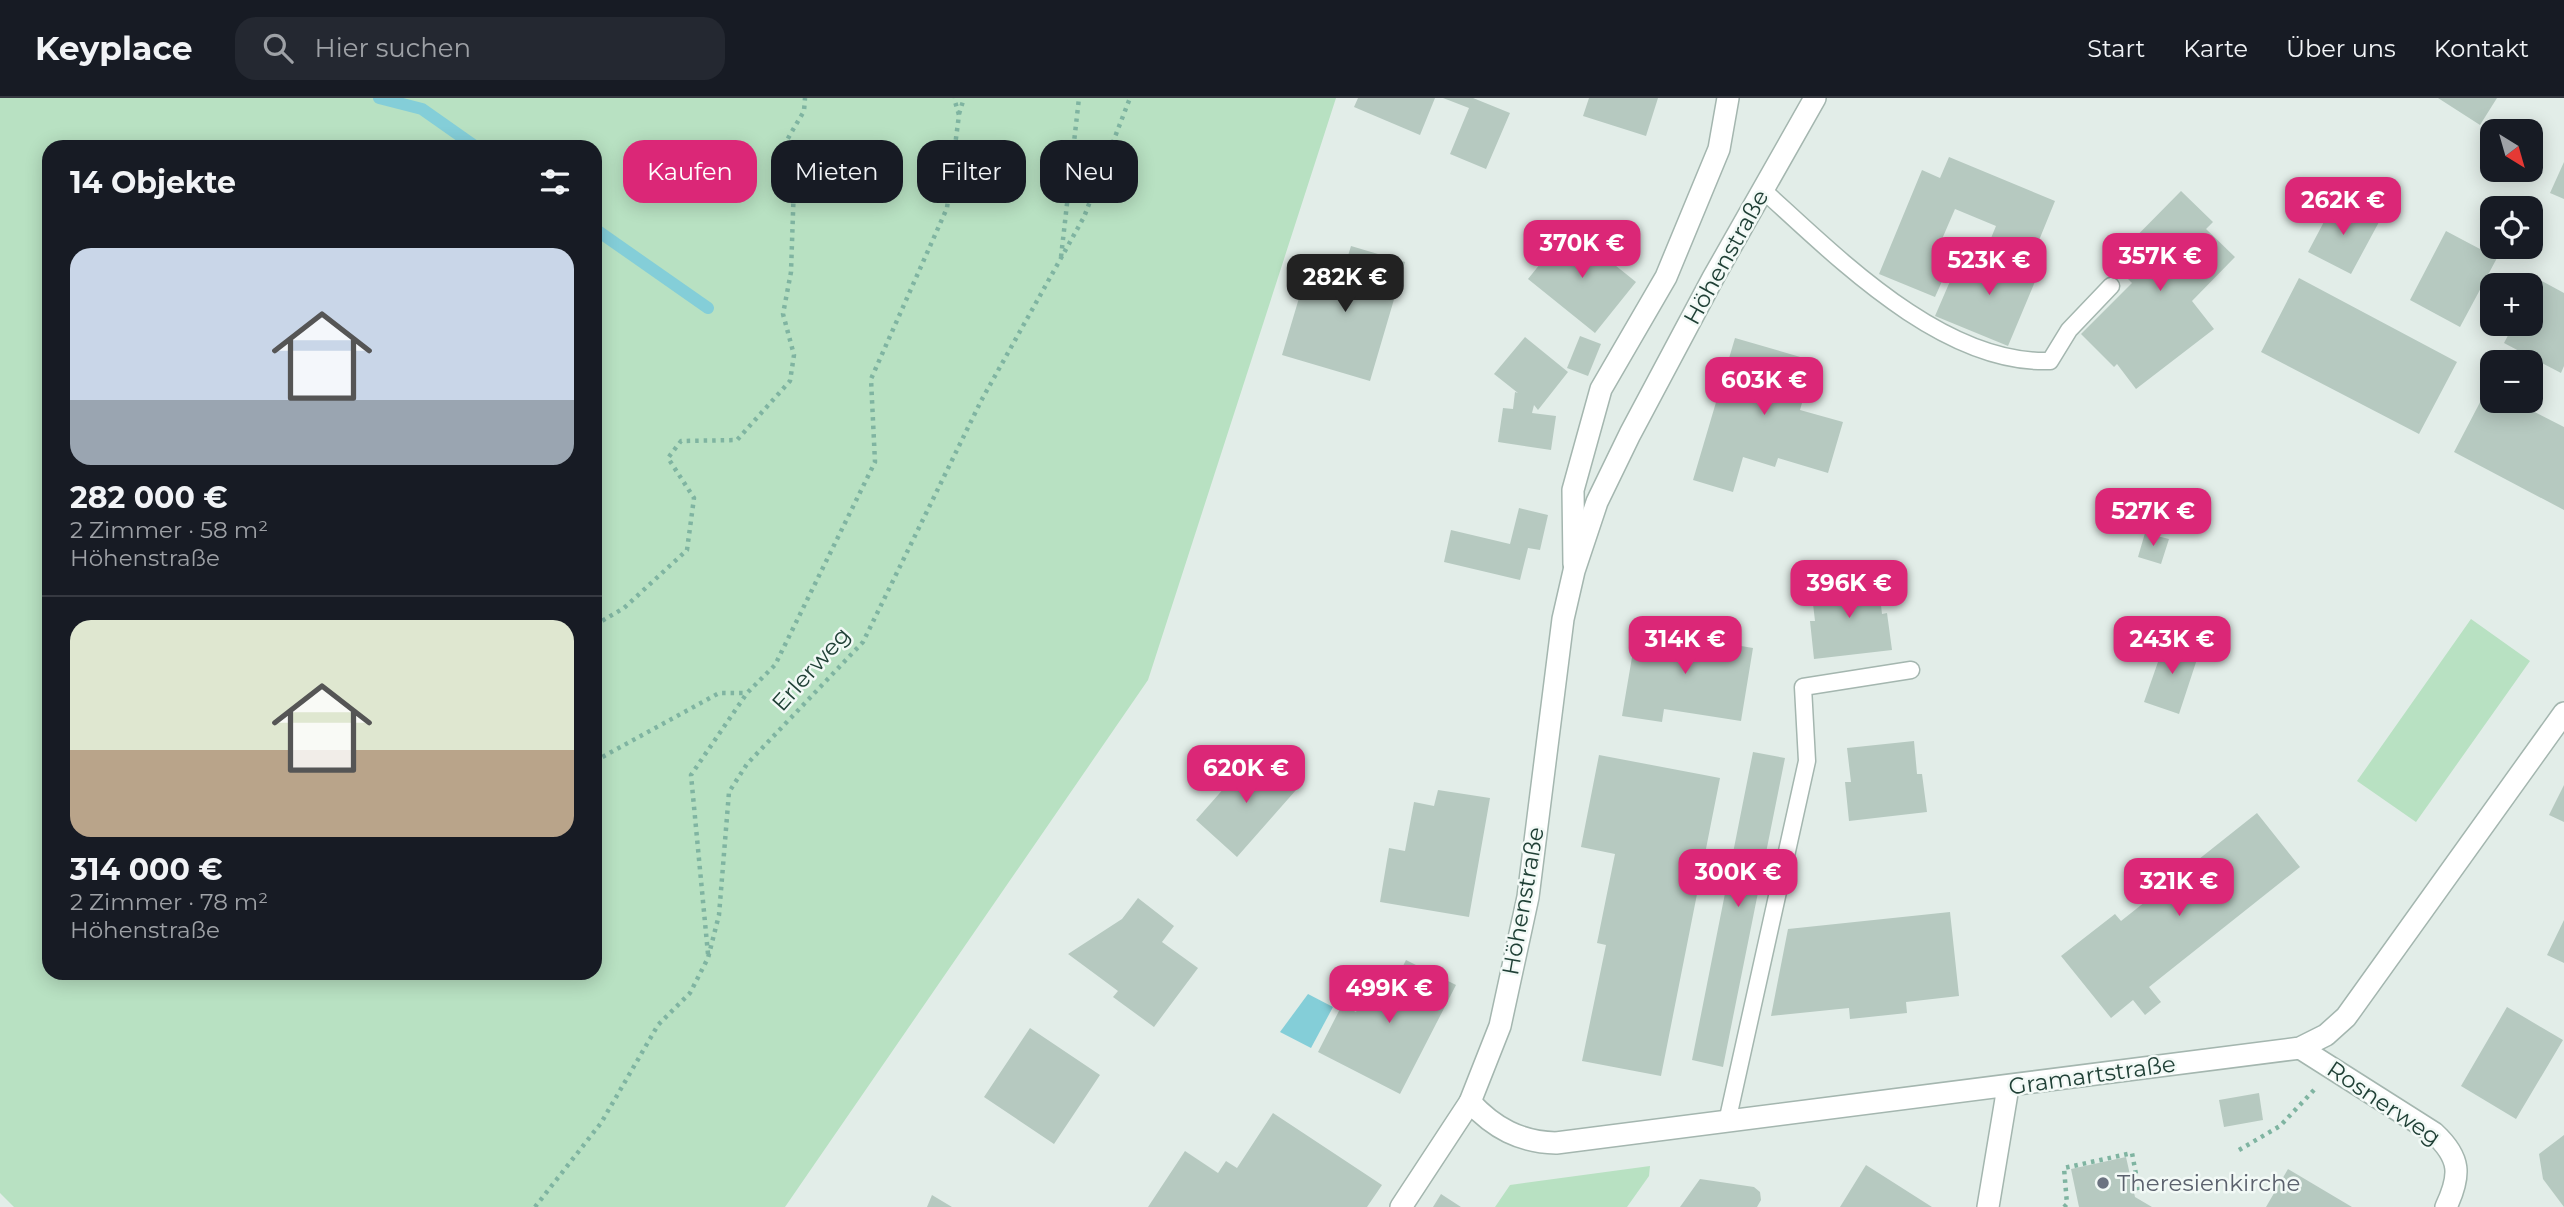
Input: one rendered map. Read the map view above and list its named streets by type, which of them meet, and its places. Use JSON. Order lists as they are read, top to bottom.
{
  "streets": {
    "street": ["Höhenstraße", "Gramartstraße", "Rosnerweg"],
    "path": ["Erlerweg"]
  },
  "crossings": [
    ["Höhenstraße", "Gramartstraße"],
    ["Gramartstraße", "Rosnerweg"]
  ],
  "places": ["Theresienkirche"],
  "north": "bottom right",
  "page": {
    "header": "Keyplace",
    "search": "Hier suchen",
    "nav": [
      "Start",
      "Karte",
      "Über uns",
      "Kontakt"
    ],
    "map_buttons": ["+", "−"],
    "chip": [
      "Kaufen",
      "Mieten",
      "Filter",
      "Neu"
    ],
    "heading": "14 Objekte",
    "price": [
      "262K €",
      "370K €",
      "357K €",
      "523K €",
      "282K €",
      "603K €",
      "527K €",
      "396K €",
      "314K €",
      "243K €",
      "620K €",
      "300K €",
      "321K €",
      "499K €"
    ],
    "list": [
      {
        "name": "282 000 €",
        "note": "2 Zimmer · 58 m² · Höhenstraße"
      },
      {
        "name": "314 000 €",
        "note": "2 Zimmer · 78 m² · Höhenstraße"
      }
    ]
  }
}
